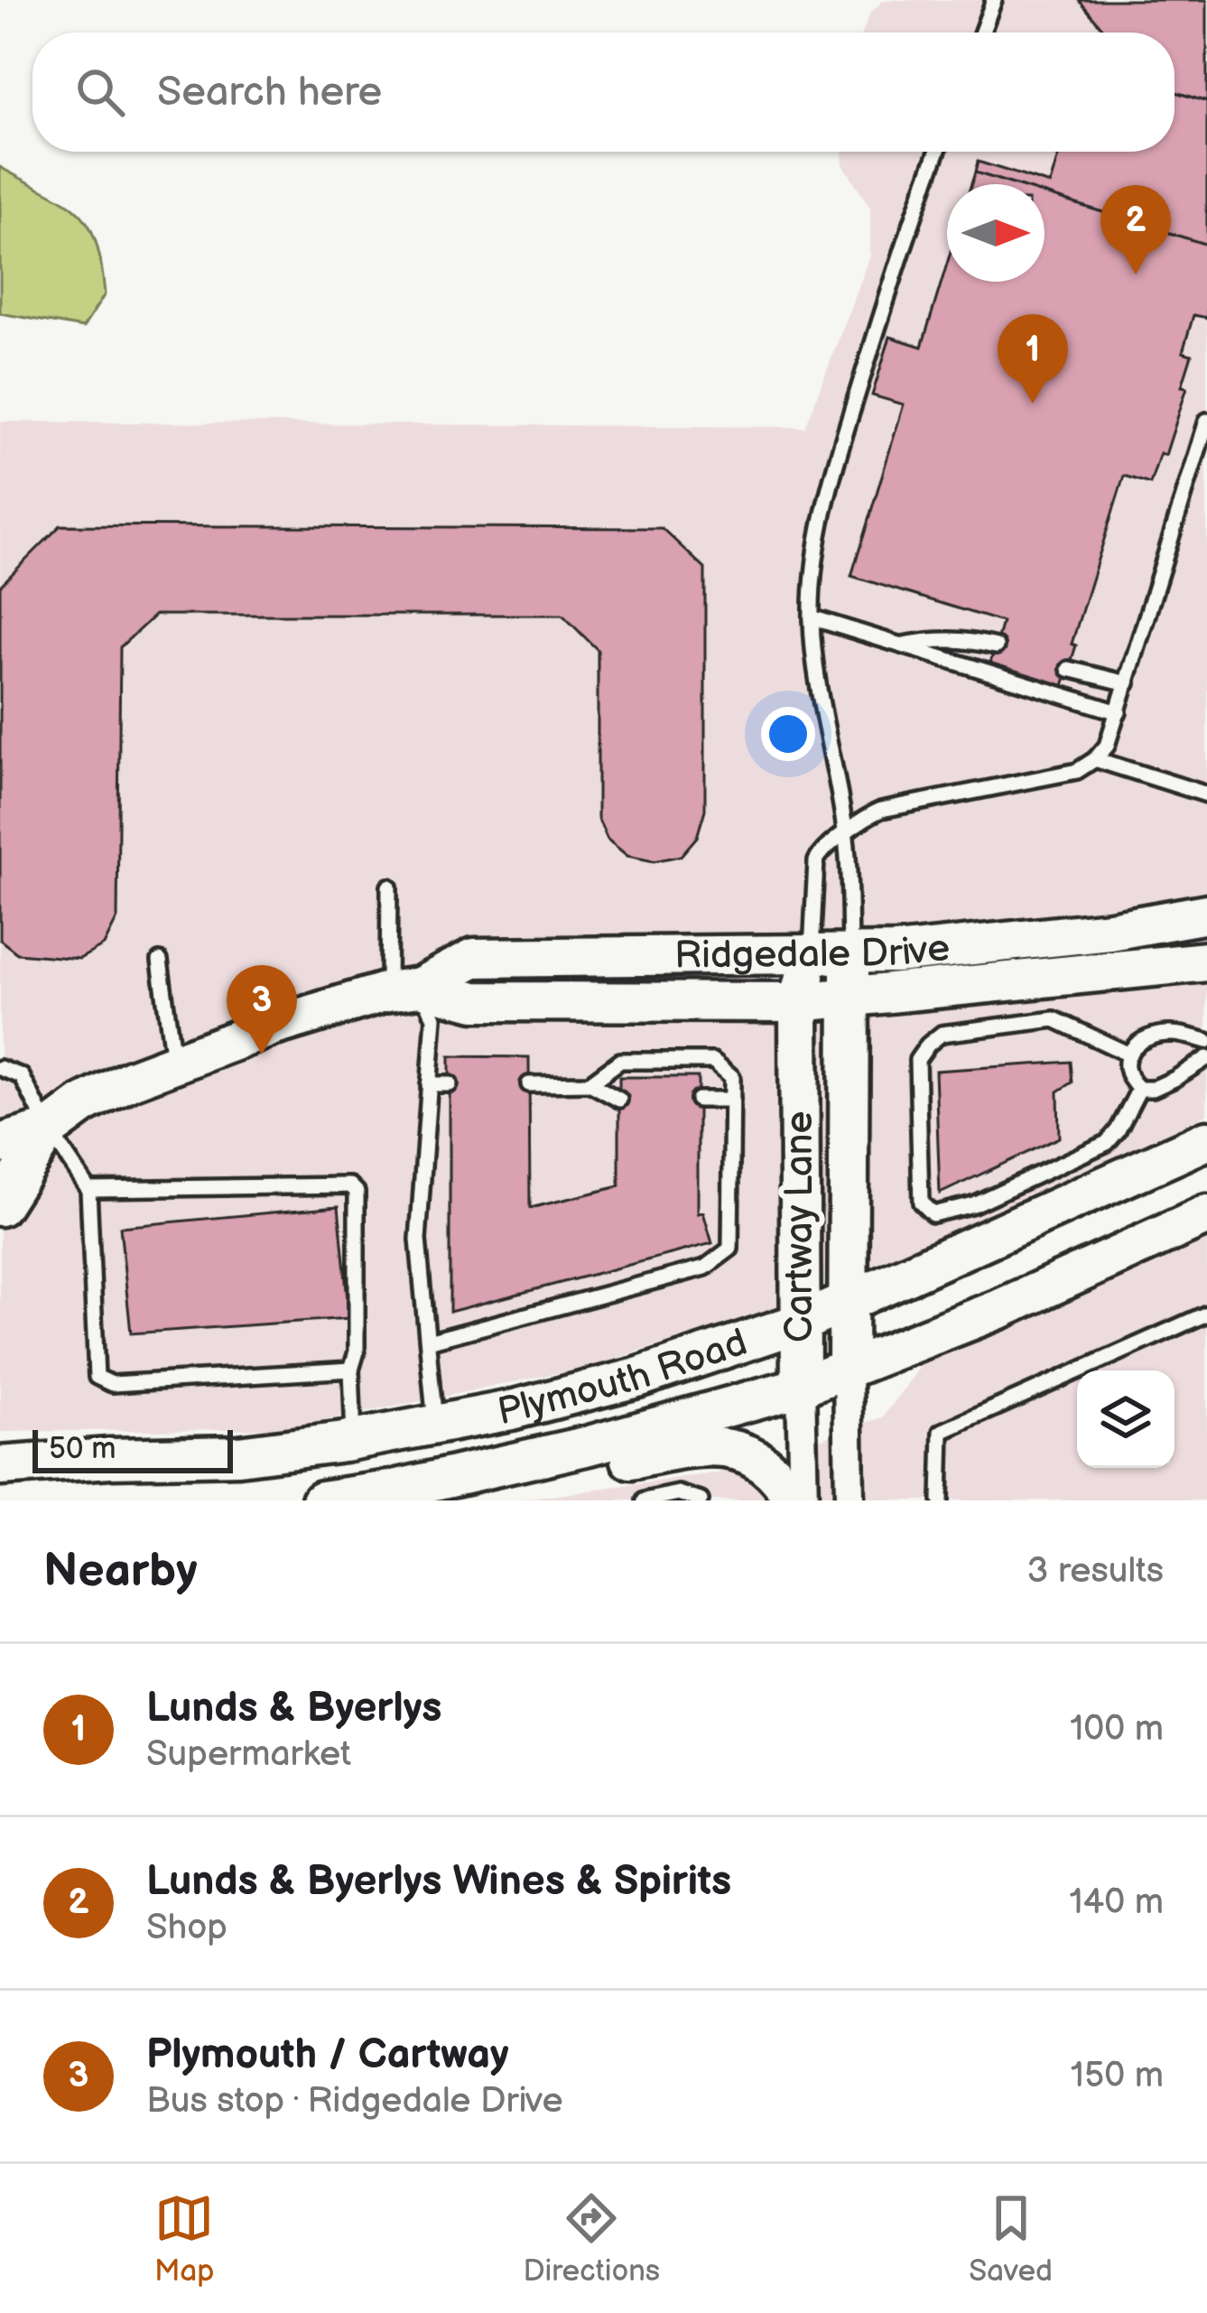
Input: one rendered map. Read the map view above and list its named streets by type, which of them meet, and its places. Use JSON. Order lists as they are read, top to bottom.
{
  "streets": {
    "street": ["Ridgedale Drive", "Cartway Lane", "Plymouth Road"]
  },
  "crossings": [
    ["Ridgedale Drive", "Cartway Lane"],
    ["Cartway Lane", "Plymouth Road"]
  ],
  "scale_bar": "50 m",
  "north": "right",
  "page": {
    "search": "Search here",
    "pins": ["2", "1", "3"],
    "scale": "50 m",
    "heading": ["Nearby", "3 results"],
    "list": [
      {
        "mark": "1",
        "name": "Lunds & Byerlys",
        "note": "Supermarket",
        "value": "100 m"
      },
      {
        "mark": "2",
        "name": "Lunds & Byerlys Wines & Spirits",
        "note": "Shop",
        "value": "140 m"
      },
      {
        "mark": "3",
        "name": "Plymouth / Cartway",
        "note": "Bus stop · Ridgedale Drive",
        "value": "150 m"
      }
    ],
    "nav": ["Map", "Directions", "Saved"]
  }
}
